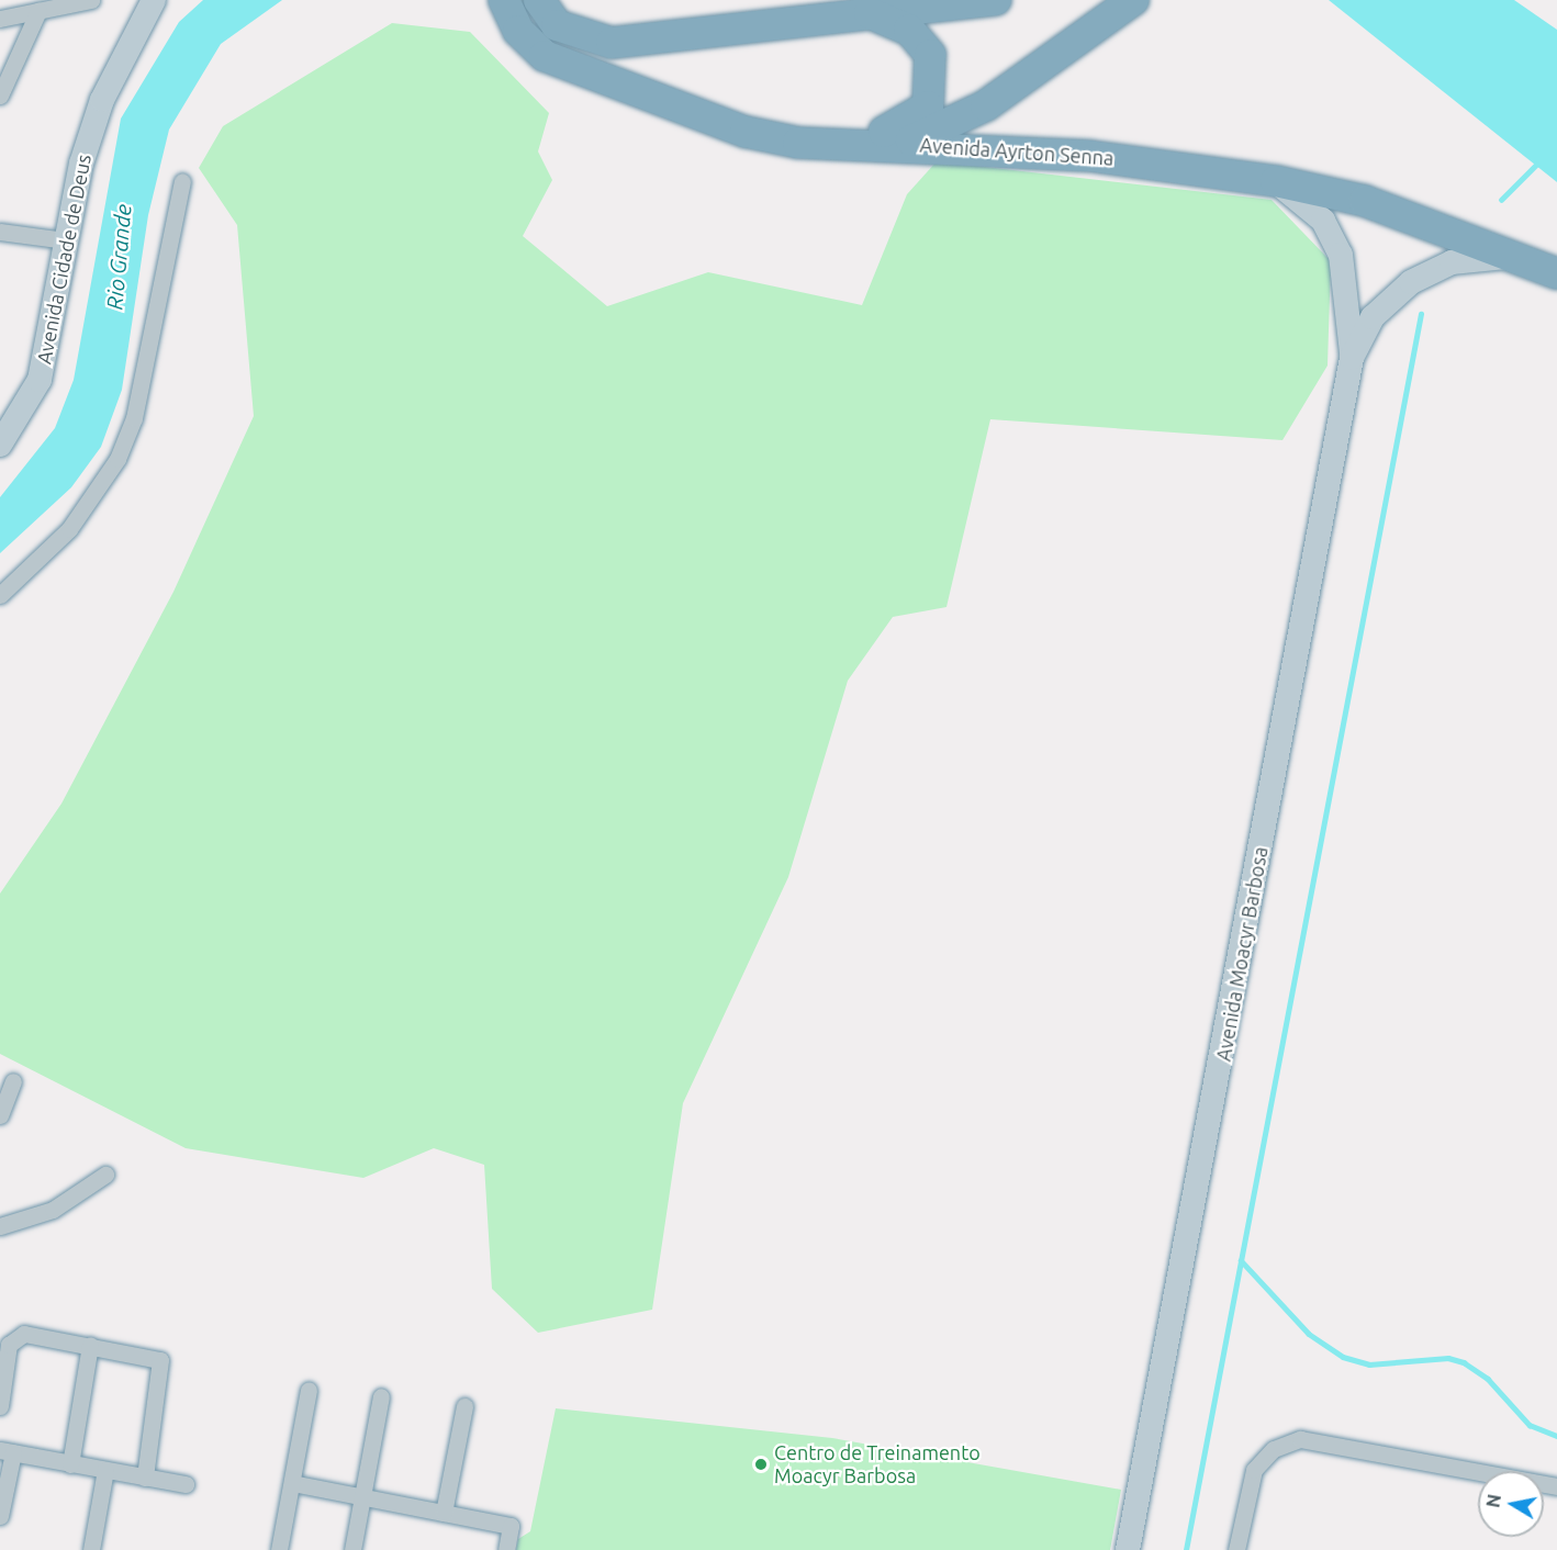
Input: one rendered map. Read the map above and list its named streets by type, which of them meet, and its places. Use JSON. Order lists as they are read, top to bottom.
{
  "streets": {
    "highway": ["Avenida Ayrton Senna"],
    "street": ["Avenida Cidade de Deus", "Avenida Moacyr Barbosa"]
  },
  "crossings": [
    ["Avenida Ayrton Senna", "Avenida Moacyr Barbosa"]
  ],
  "water": ["Rio Grande"],
  "places": ["Centro de Treinamento Moacyr Barbosa"],
  "north": "left"
}
